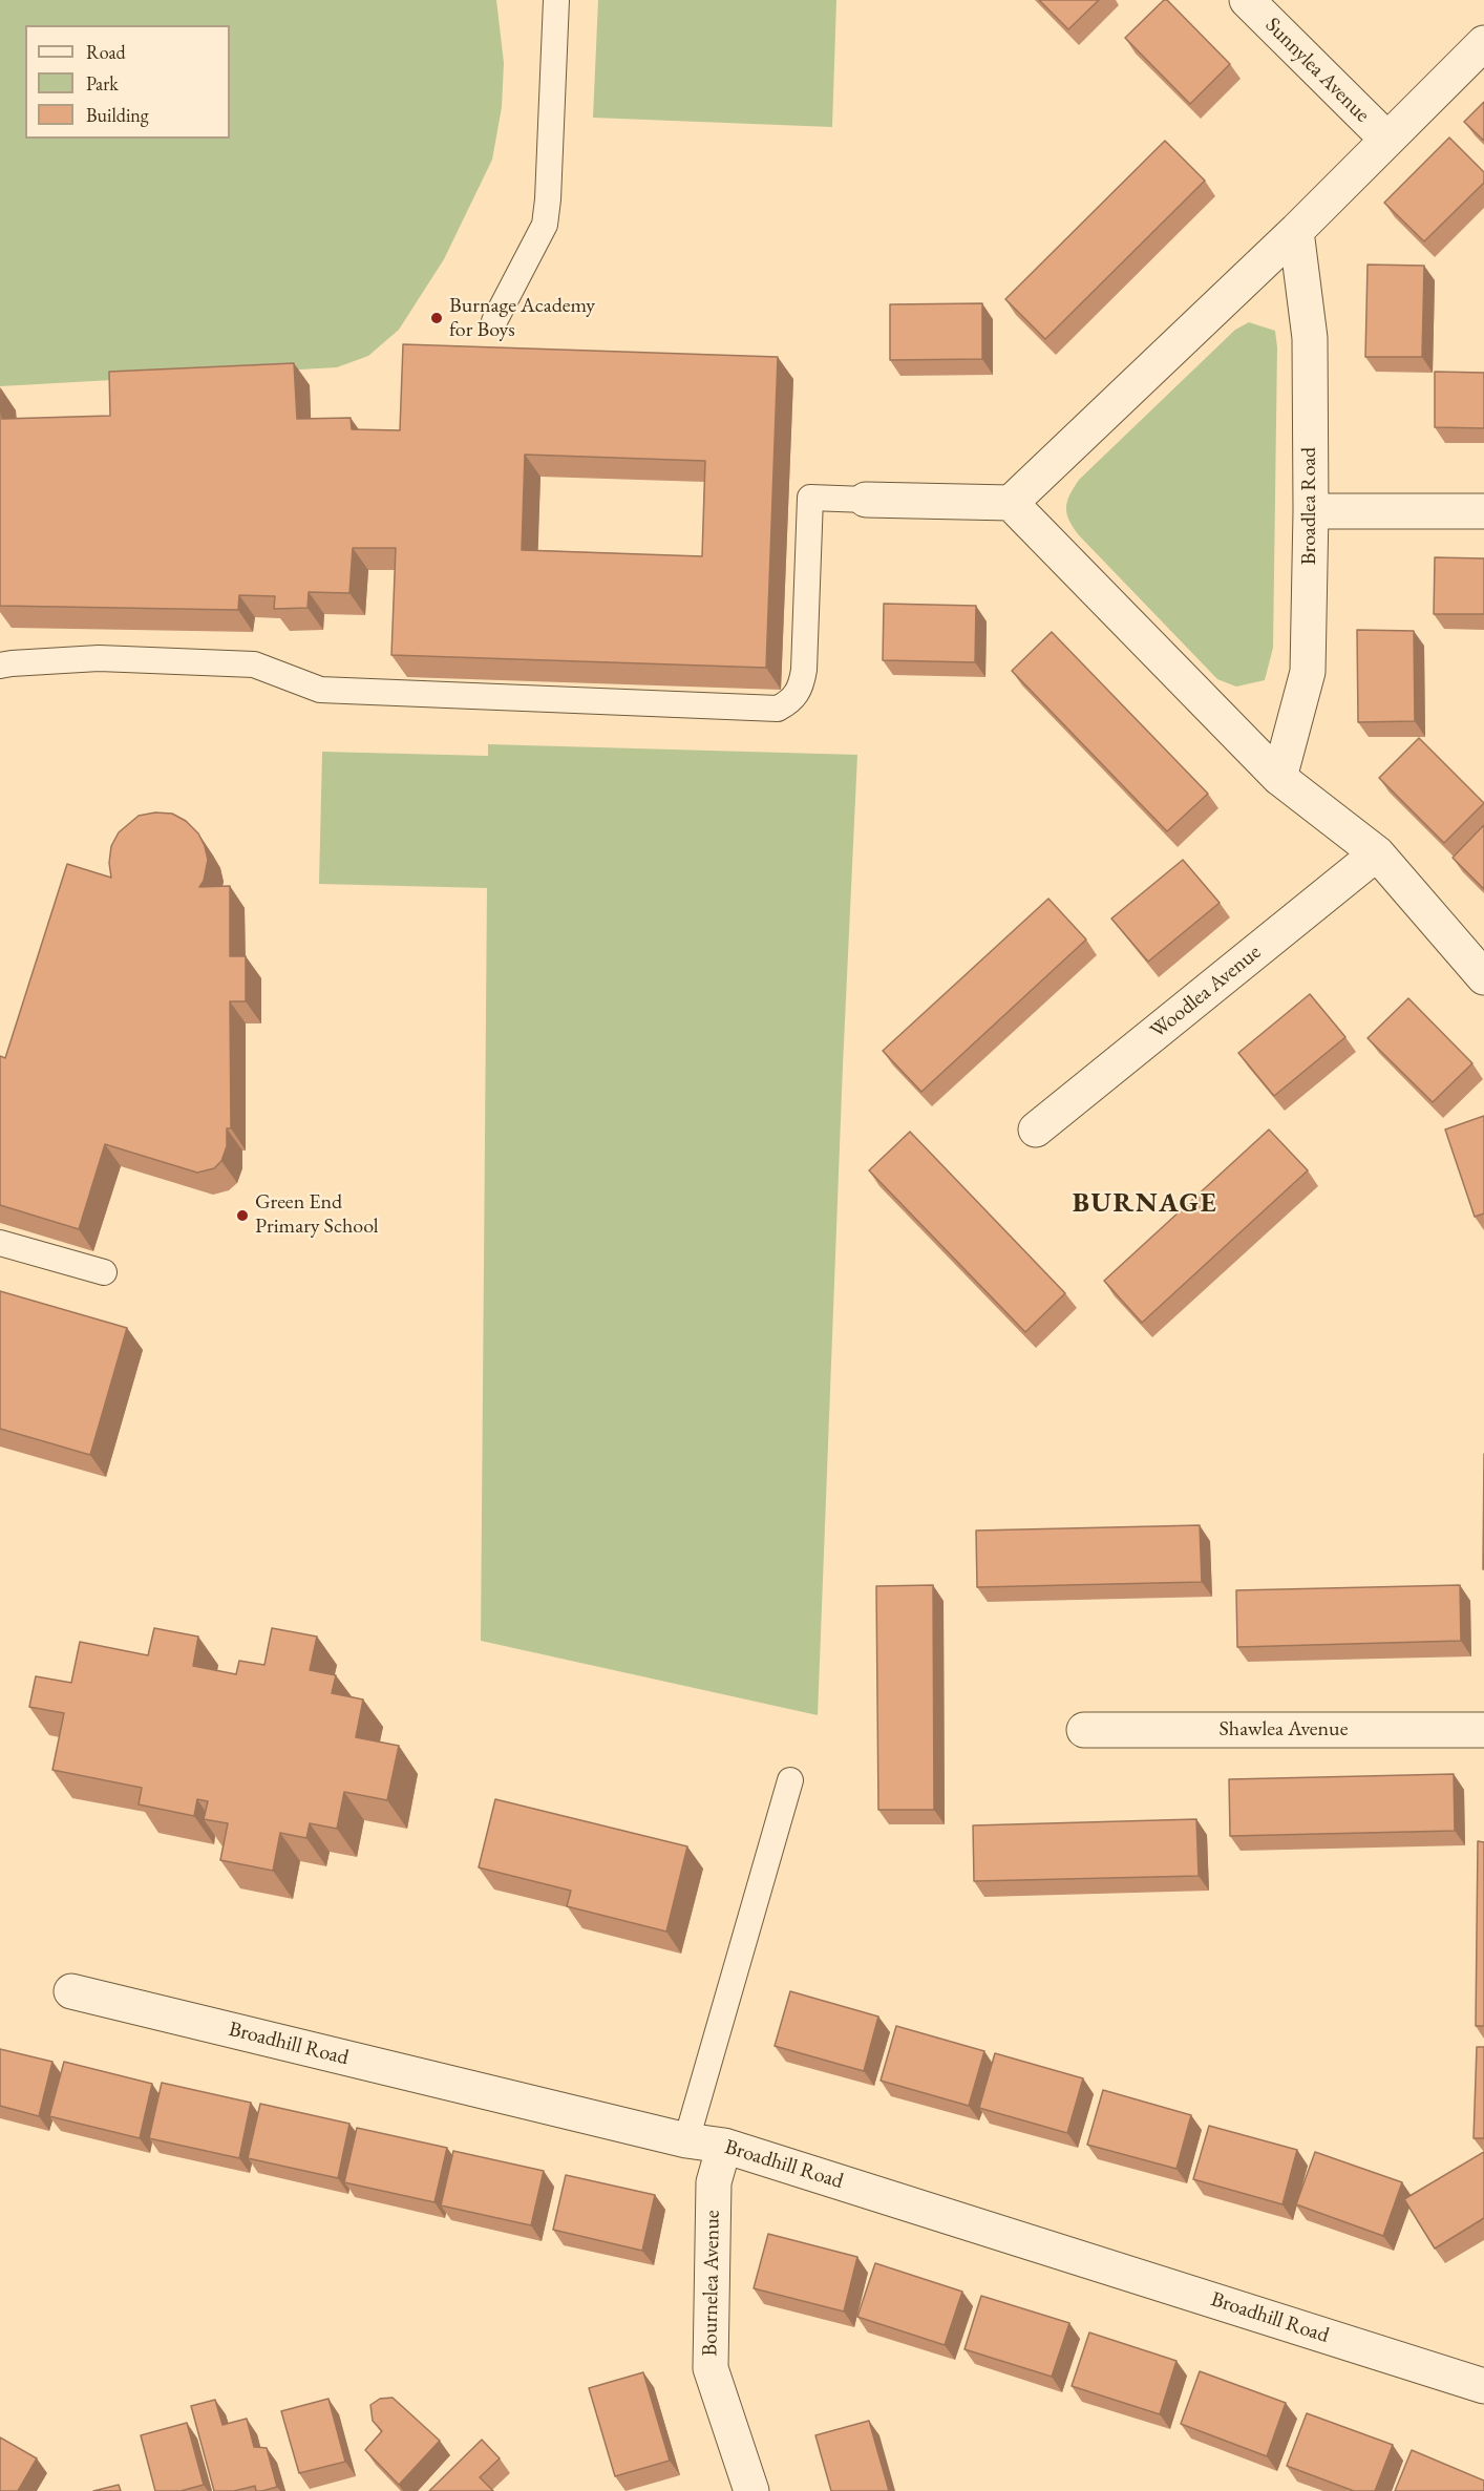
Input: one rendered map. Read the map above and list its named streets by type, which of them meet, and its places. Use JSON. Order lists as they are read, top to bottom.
{
  "streets": {
    "street": [
      "Sunnylea Avenue",
      "Broadlea Road",
      "Woodlea Avenue",
      "Shawlea Avenue",
      "Broadhill Road",
      "Bournelea Avenue"
    ]
  },
  "crossings": [
    ["Broadhill Road", "Bournelea Avenue"]
  ],
  "districts": ["BURNAGE"],
  "places": ["Burnage Academy for Boys", "Green End Primary School"],
  "legend": ["Road", "Park", "Building"]
}
